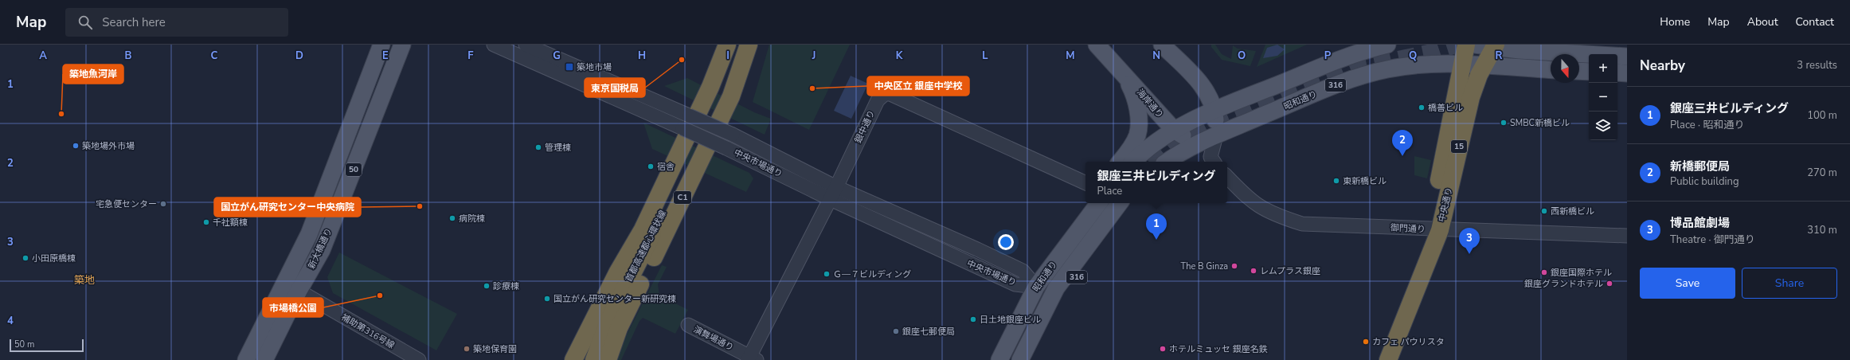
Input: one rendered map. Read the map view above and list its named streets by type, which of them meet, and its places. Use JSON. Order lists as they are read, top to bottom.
{
  "streets": {
    "highway": [
      "15",
      "C1",
      "中央通り",
      "首都高速都心環状線"
    ],
    "main road": [
      "316",
      "昭和通り",
      "海岸通り",
      "50",
      "新大橋通り"
    ],
    "street": [
      "銀中通り",
      "中央市場通り",
      "御門通り",
      "補助第316号線",
      "演舞場通り"
    ]
  },
  "crossings": [
    ["316", "海岸通り"],
    ["昭和通り", "海岸通り"],
    ["昭和通り", "中央市場通り"],
    ["昭和通り", "中央通り"],
    ["銀中通り", "中央市場通り"],
    ["銀中通り", "演舞場通り"],
    ["中央通り", "御門通り"],
    ["新大橋通り", "補助第316号線"]
  ],
  "districts": ["築地"],
  "places": {
    "other": [
      "東京国税局",
      "中央区立 銀座中学校",
      "橋善ビル",
      "築地魚河岸",
      "SMBC新橋ビル",
      "築地場外市場",
      "管理棟",
      "宿舎",
      "東新橋ビル",
      "宅急便センター",
      "国立がん研究センター中央病院",
      "西新橋ビル",
      "病院棟",
      "千社額棟",
      "小田原橋棟",
      "The B Ginza",
      "レムプラス銀座",
      "銀座国際ホテル",
      "Ｇ―７ビルディング",
      "銀座グランドホテル",
      "診療棟",
      "市場橋公園",
      "国立がん研究センター新研究棟",
      "日土地銀座ビル",
      "銀座七郵便局",
      "カフェ パウリスタ",
      "築地保育園",
      "ホテルミュッセ 銀座名鉄"
    ],
    "transit": ["築地市場"]
  },
  "scale_bar": "50 m",
  "north": "bottom",
  "page": {
    "header": "Map",
    "search": "Search here",
    "nav": [
      "Home",
      "Map",
      "About",
      "Contact"
    ],
    "heading": ["Nearby", "3 results"],
    "map_buttons": ["+", "−"],
    "list": [
      {
        "mark": "1",
        "name": "銀座三井ビルディング",
        "note": "Place · 昭和通り",
        "value": "100 m"
      },
      {
        "mark": "2",
        "name": "新橋郵便局",
        "note": "Public building",
        "value": "270 m"
      },
      {
        "mark": "3",
        "name": "博品館劇場",
        "note": "Theatre · 御門通り",
        "value": "310 m"
      }
    ],
    "pins": ["2", "1", "3"],
    "popup": ["銀座三井ビルディング", "Place"],
    "buttons": ["Save", "Share"],
    "scale": "50 m"
  },
  "grid": {
    "columns": [
      "A",
      "B",
      "C",
      "D",
      "E",
      "F",
      "G",
      "H",
      "I",
      "J",
      "K",
      "L",
      "M",
      "N",
      "O",
      "P",
      "Q",
      "R"
    ],
    "rows": [
      "1",
      "2",
      "3",
      "4"
    ]
  }
}
